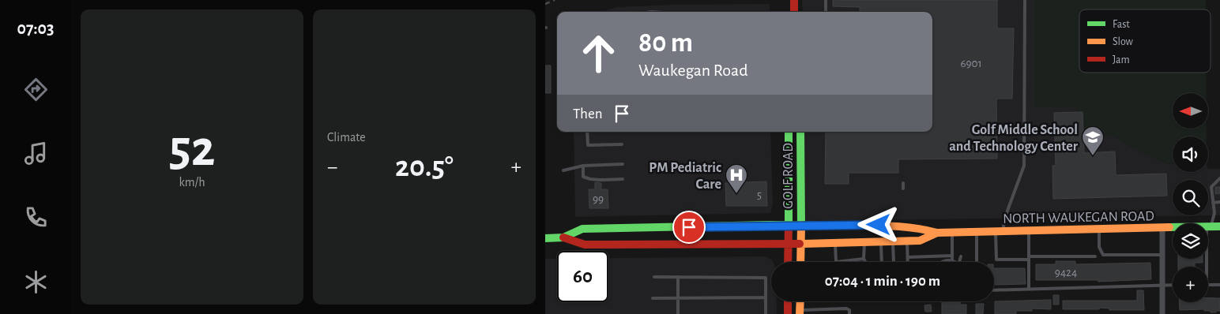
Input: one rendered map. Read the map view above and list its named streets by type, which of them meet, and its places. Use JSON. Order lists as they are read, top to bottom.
{
  "streets": {
    "main road": ["GOLF ROAD", "NORTH WAUKEGAN ROAD"]
  },
  "crossings": [
    ["GOLF ROAD", "NORTH WAUKEGAN ROAD"]
  ],
  "places": {
    "school or university": ["Golf Middle School and Technology Center"],
    "hospital": ["PM Pediatric Care"]
  },
  "house_numbers": [
    "6901",
    "5",
    "99",
    "9424"
  ],
  "legend": ["Fast", "Slow", "Jam"],
  "north": "left",
  "page": {
    "tabs": "07:03",
    "tile": [
      ["52", "km/h"],
      "Climate"
    ],
    "turn": ["80 m", "Waukegan Road"],
    "map_buttons": "+",
    "then": "Then",
    "heat": ["−", "20.5°", "+"],
    "limit": "60",
    "trip": "07:04 · 1 min · 190 m"
  }
}
